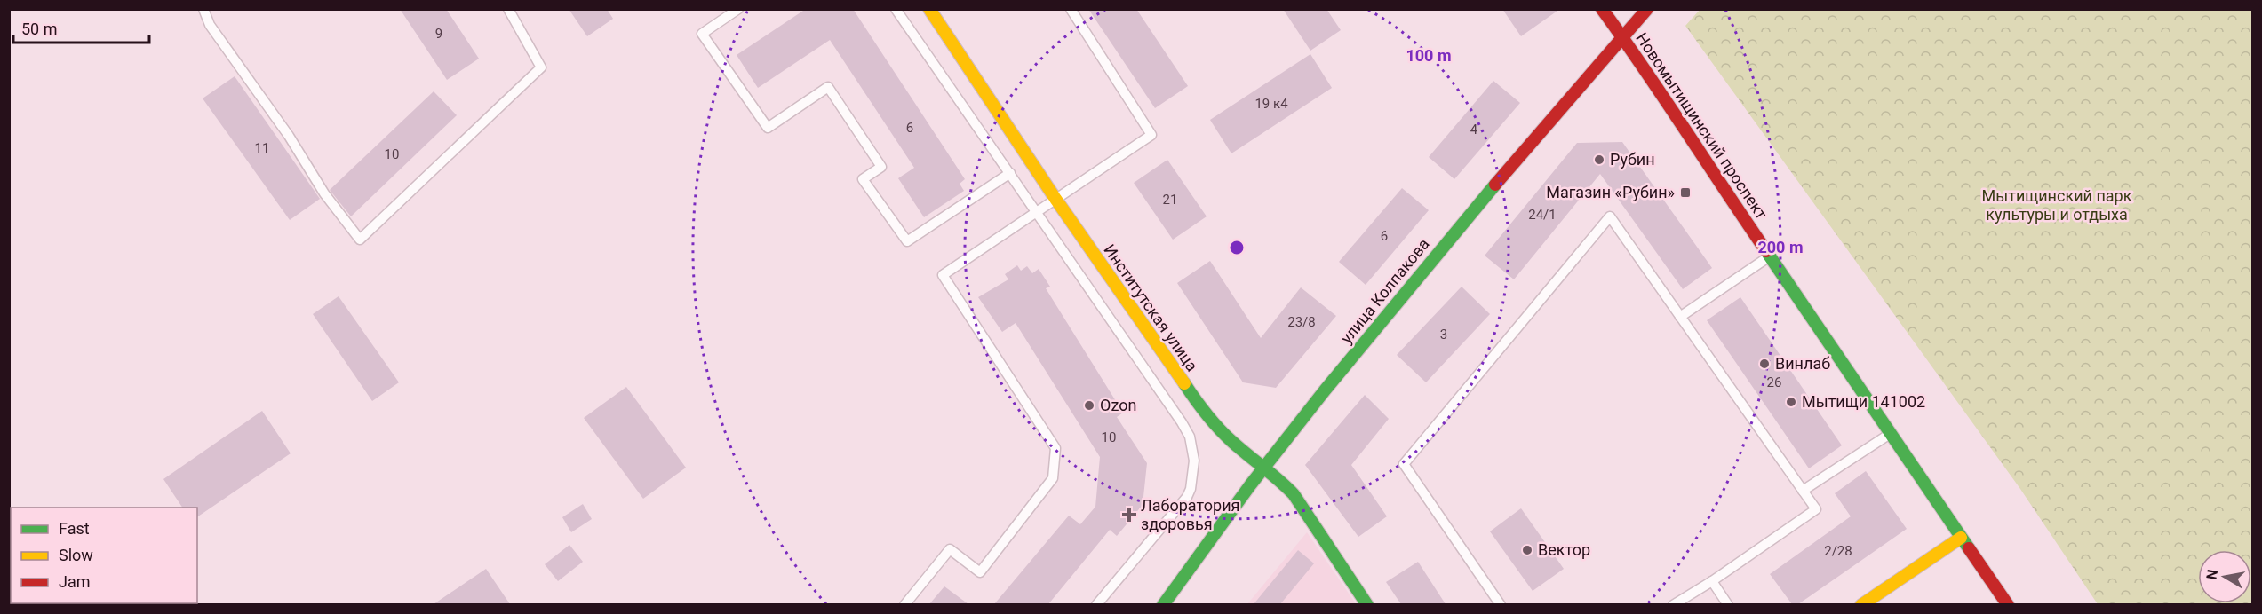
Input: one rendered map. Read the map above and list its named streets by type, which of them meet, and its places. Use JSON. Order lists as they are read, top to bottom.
{
  "streets": {
    "street": ["Новомытищинский проспект", "улица Колпакова", "Институтская улица"]
  },
  "crossings": [
    ["Новомытищинский проспект", "улица Колпакова"],
    ["улица Колпакова", "Институтская улица"]
  ],
  "parks": ["Мытищинский парк культуры и отдыха"],
  "places": {
    "other": [
      "Рубин",
      "Винлаб",
      "Мытищи 141002",
      "Ozon",
      "Вектор"
    ],
    "transit": ["Магазин «Рубин»"],
    "health": ["Лаборатория здоровья"]
  },
  "house_numbers": [
    "9",
    "19 к4",
    "6",
    "4",
    "11",
    "10",
    "21",
    "24/1",
    "6",
    "23/8",
    "3",
    "26",
    "10",
    "2/28"
  ],
  "legend": ["Fast", "Slow", "Jam"],
  "scale_bar": "50 m",
  "north": "left",
  "rings": ["100 m", "200 m"]
}
